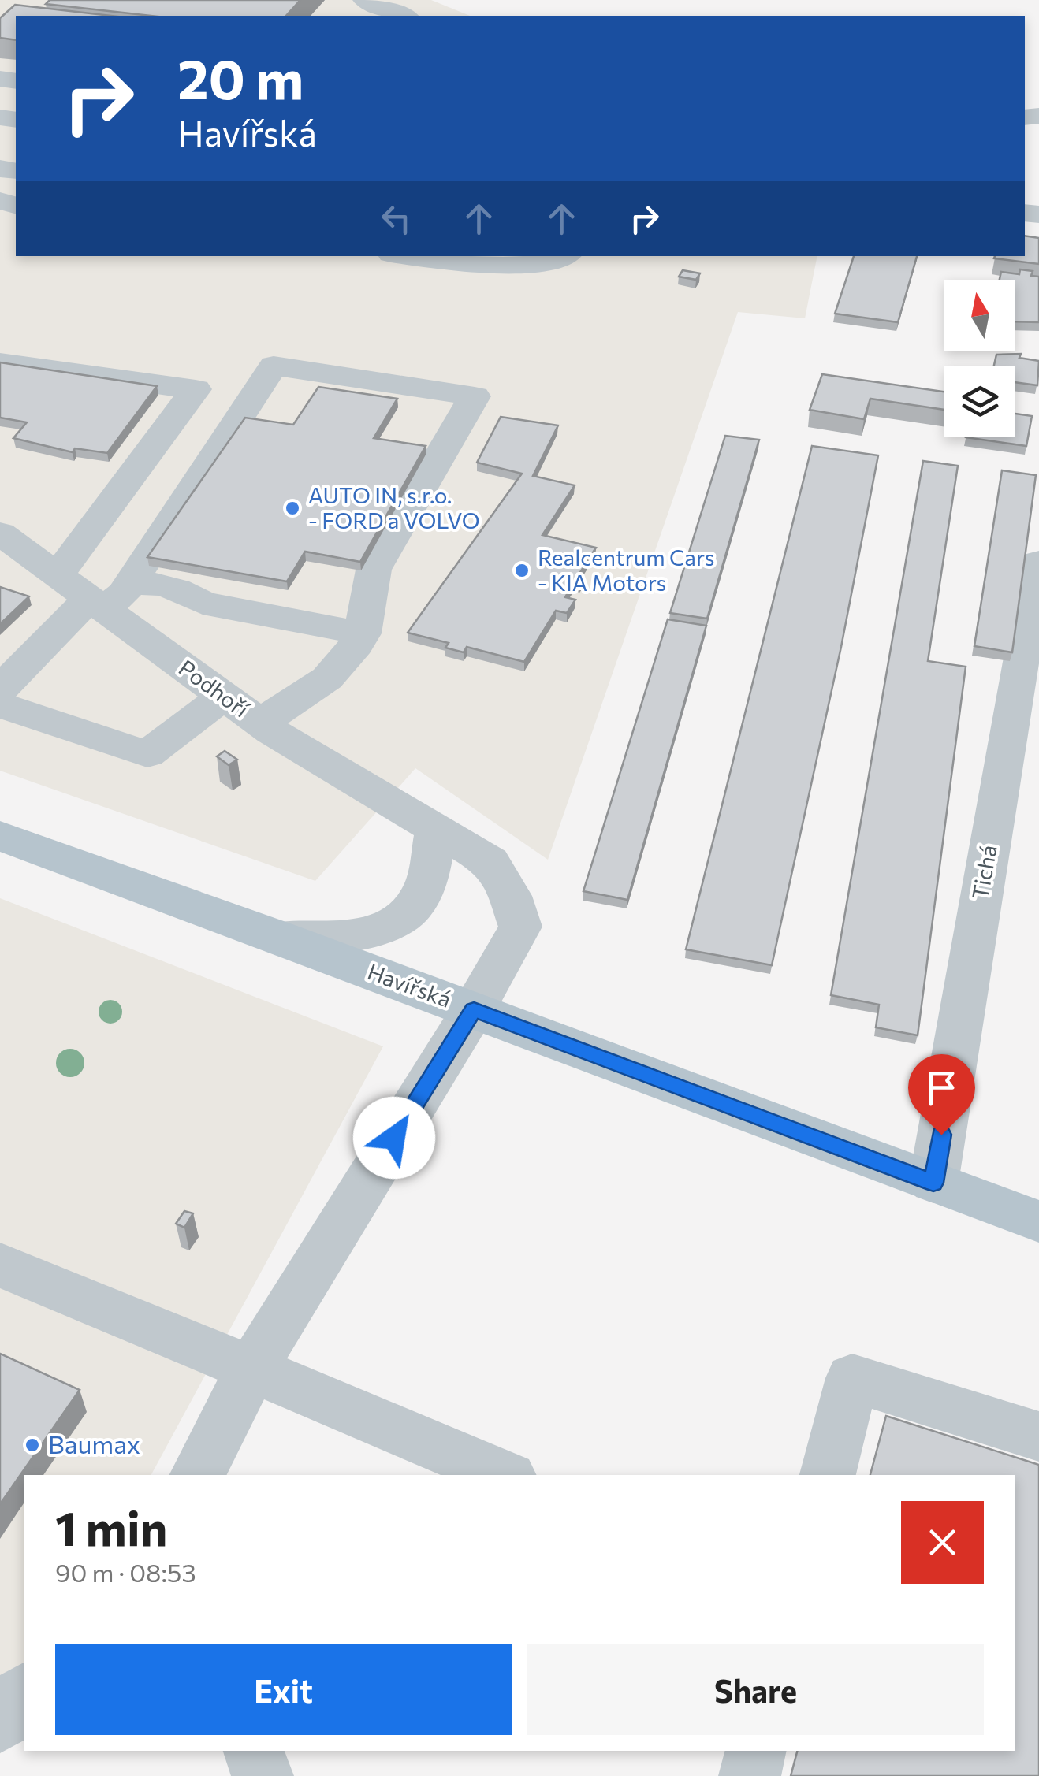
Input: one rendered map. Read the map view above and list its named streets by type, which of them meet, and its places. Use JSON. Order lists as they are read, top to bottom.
{
  "streets": {
    "main road": ["Havířská"],
    "street": ["Podhoří", "Tichá"]
  },
  "crossings": [
    ["Podhoří", "Havířská"],
    ["Tichá", "Havířská"]
  ],
  "places": ["AUTO IN, s.r.o. - FORD a VOLVO", "Realcentrum Cars - KIA Motors", "Baumax"],
  "north": "top",
  "page": {
    "turn": ["20 m", "Havířská"],
    "heading": ["1 min", "90 m · 08:53"],
    "buttons": ["Exit", "Share"]
  }
}
